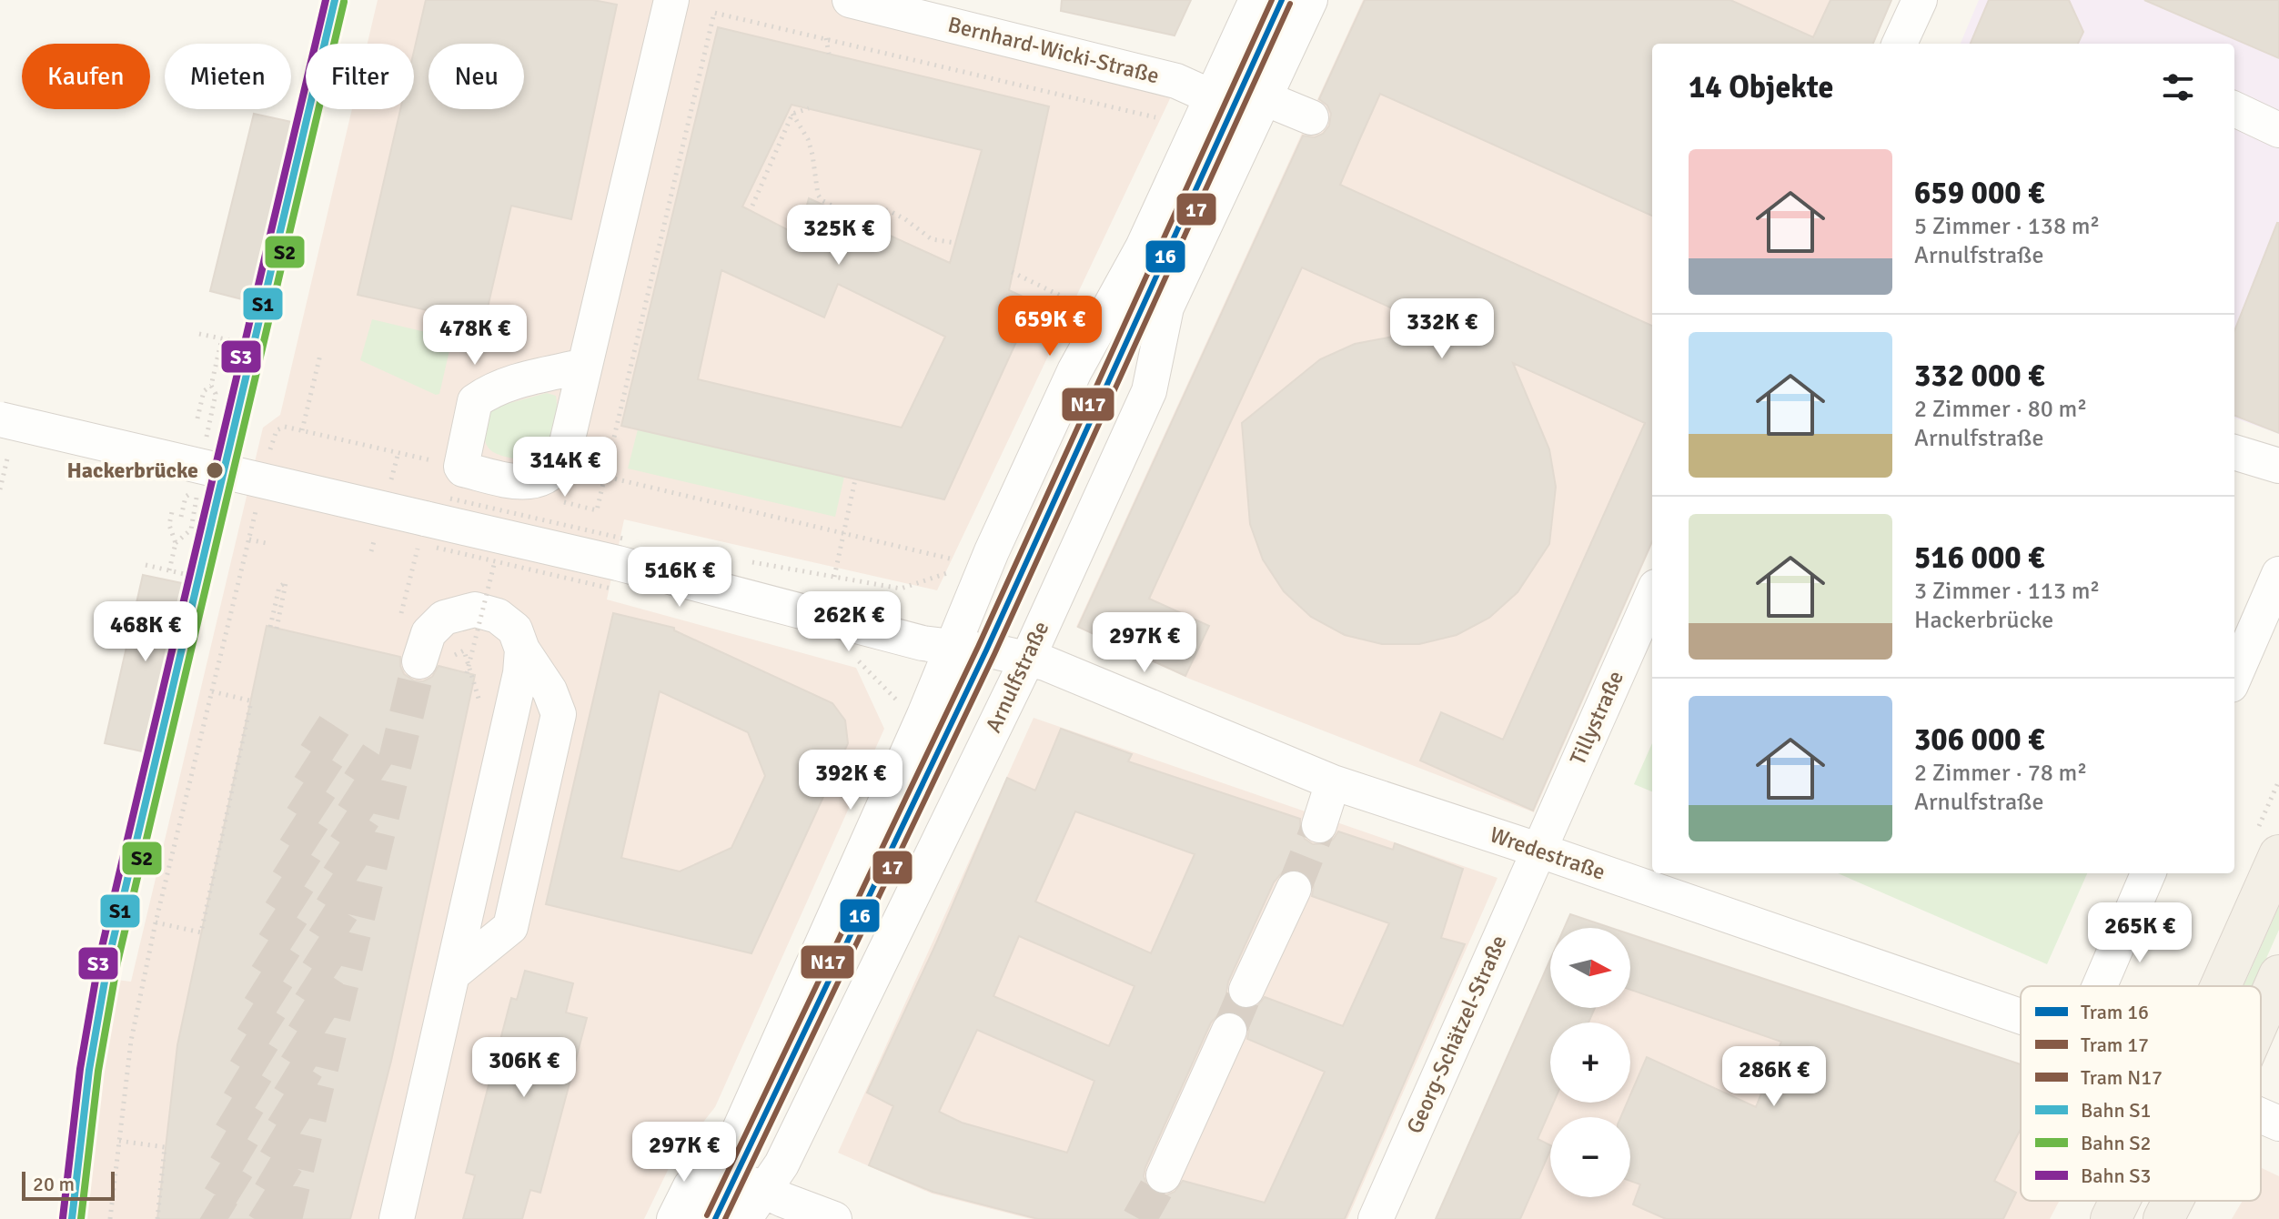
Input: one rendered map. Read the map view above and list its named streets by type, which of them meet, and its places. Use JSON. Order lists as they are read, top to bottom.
{
  "streets": {
    "street": [
      "Bernhard-Wicki-Straße",
      "Arnulfstraße",
      "Tillystraße",
      "Wredestraße",
      "Georg-Schätzel-Straße"
    ]
  },
  "crossings": [
    ["Arnulfstraße", "Wredestraße"],
    ["Tillystraße", "Wredestraße"],
    ["Tillystraße", "Georg-Schätzel-Straße"],
    ["Wredestraße", "Georg-Schätzel-Straße"]
  ],
  "places": ["Hackerbrücke"],
  "lines": [
    "tram line 16",
    "tram line N17",
    "rail line S1",
    "rail line S3",
    "rail line S2",
    "tram line 17"
  ],
  "legend": [
    "Tram 16",
    "Tram 17",
    "Tram N17",
    "Bahn S1",
    "Bahn S2",
    "Bahn S3"
  ],
  "scale_bar": "20 m",
  "north": "right",
  "page": {
    "chip": [
      "Kaufen",
      "Mieten",
      "Filter",
      "Neu"
    ],
    "heading": "14 Objekte",
    "list": [
      {
        "name": "659 000 €",
        "note": "5 Zimmer · 138 m² · Arnulfstraße"
      },
      {
        "name": "332 000 €",
        "note": "2 Zimmer · 80 m² · Arnulfstraße"
      },
      {
        "name": "516 000 €",
        "note": "3 Zimmer · 113 m² · Hackerbrücke"
      },
      {
        "name": "306 000 €",
        "note": "2 Zimmer · 78 m² · Arnulfstraße"
      }
    ],
    "price": [
      "325K €",
      "659K €",
      "332K €",
      "478K €",
      "314K €",
      "516K €",
      "262K €",
      "468K €",
      "297K €",
      "392K €",
      "265K €",
      "306K €",
      "286K €",
      "297K €"
    ],
    "map_buttons": ["+", "−"],
    "scale": "20 m"
  }
}
